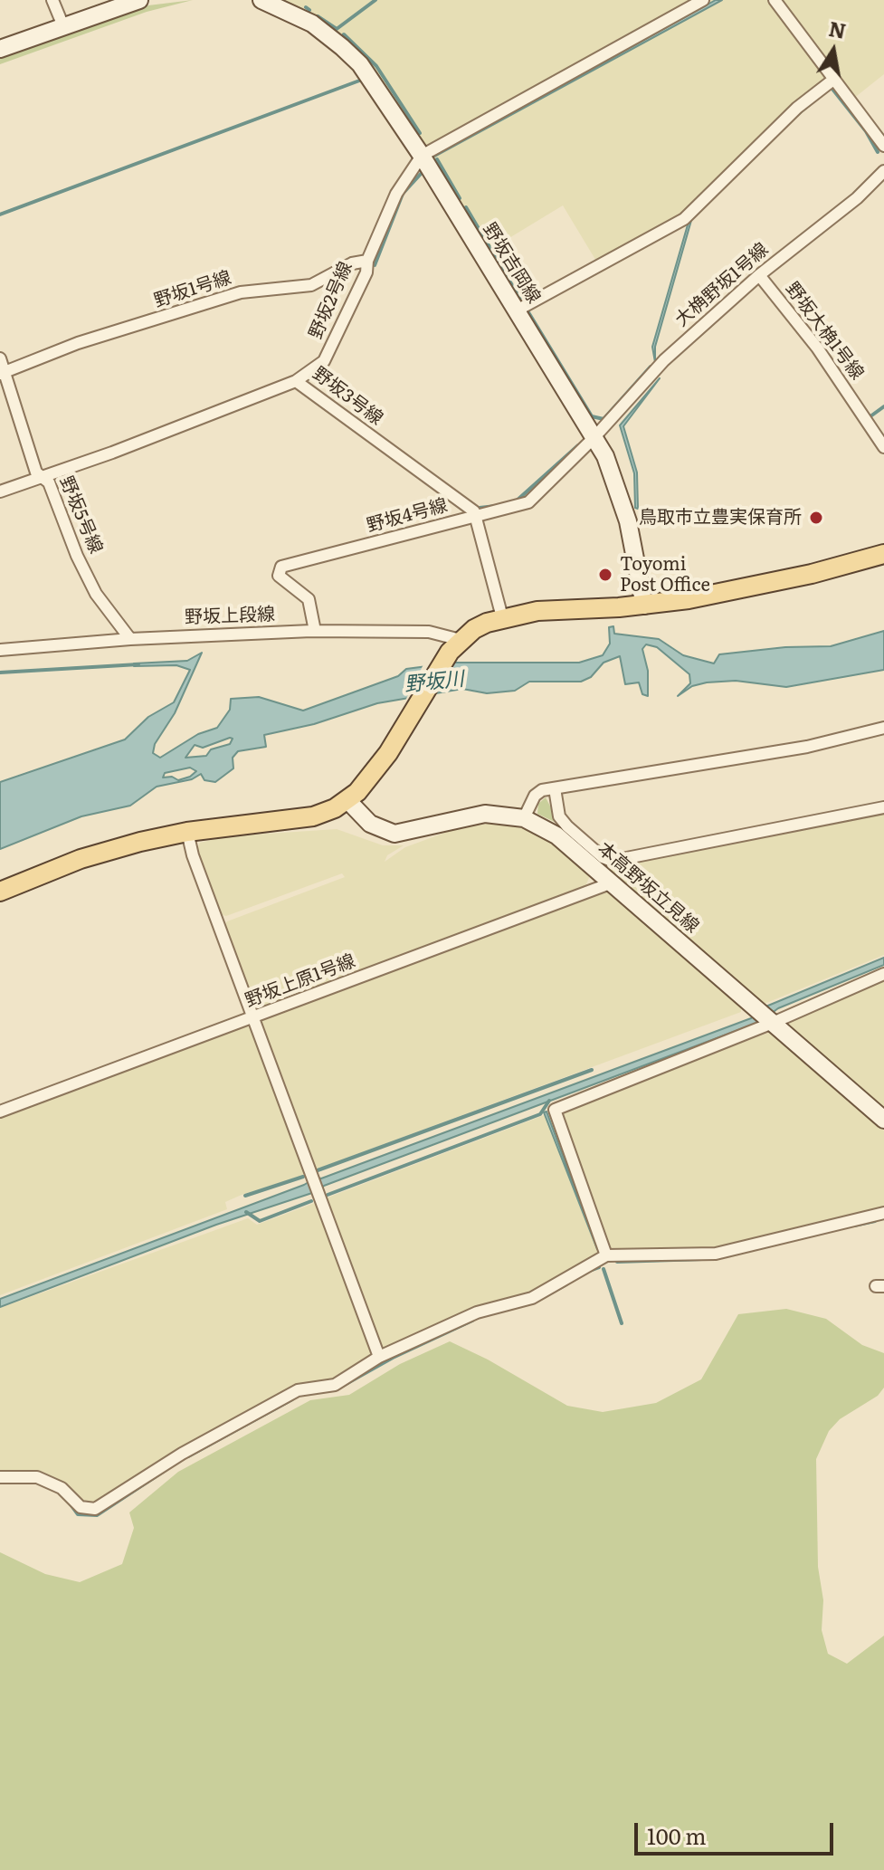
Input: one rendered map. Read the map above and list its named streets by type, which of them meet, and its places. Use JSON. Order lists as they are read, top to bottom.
{
  "streets": {
    "street": [
      "野坂吉岡線",
      "大桷野坂1号線",
      "野坂1号線",
      "野坂2号線",
      "野坂大桷1号線",
      "野坂3号線",
      "野坂5号線",
      "野坂4号線",
      "野坂上段線",
      "本高野坂立見線",
      "野坂上原1号線"
    ]
  },
  "crossings": [
    ["野坂吉岡線", "大桷野坂1号線"],
    ["野坂吉岡線", "野坂4号線"],
    ["大桷野坂1号線", "野坂大桷1号線"],
    ["大桷野坂1号線", "野坂4号線"],
    ["野坂1号線", "野坂2号線"],
    ["野坂1号線", "野坂5号線"],
    ["野坂2号線", "野坂3号線"],
    ["野坂3号線", "野坂5号線"],
    ["野坂3号線", "野坂4号線"],
    ["野坂5号線", "野坂上段線"],
    ["野坂4号線", "野坂上段線"],
    ["本高野坂立見線", "野坂上原1号線"]
  ],
  "water": ["野坂川"],
  "places": ["鳥取市立豊実保育所", "Toyomi Post Office"],
  "scale_bar": "100 m",
  "north": "top"
}
